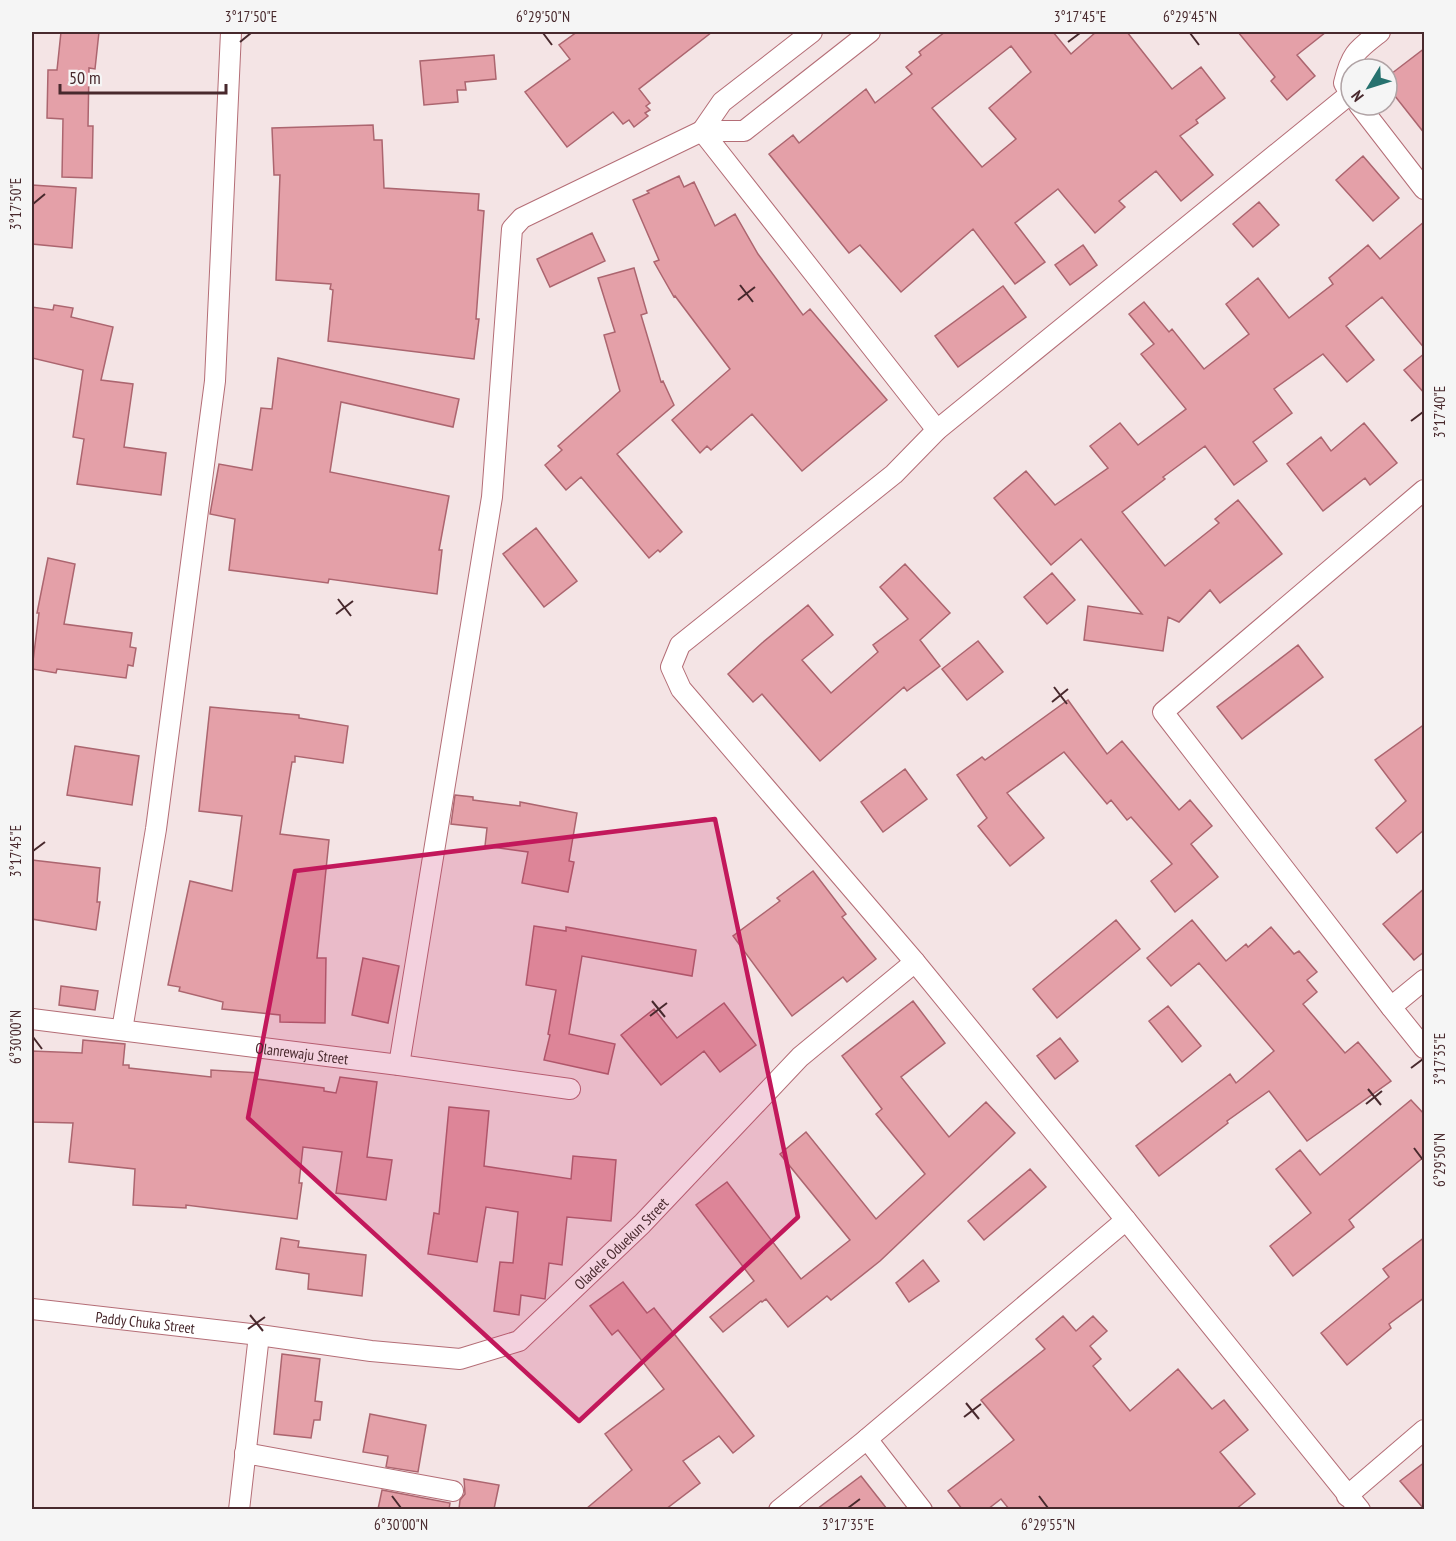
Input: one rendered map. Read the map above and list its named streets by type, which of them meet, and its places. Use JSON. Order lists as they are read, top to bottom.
{
  "streets": {
    "street": ["Olanrewaju Street", "Oladele Oduekun Street", "Paddy Chuka Street"]
  },
  "crossings": [
    ["Oladele Oduekun Street", "Paddy Chuka Street"]
  ],
  "scale_bar": "50 m",
  "north": "bottom left",
  "coordinates": [
    "3°17'50\"E",
    "6°29'50\"N",
    "3°17'45\"E",
    "6°29'45\"N",
    "3°17'40\"E",
    "6°30'00\"N",
    "3°17'35\"E",
    "6°29'55\"N"
  ]
}
